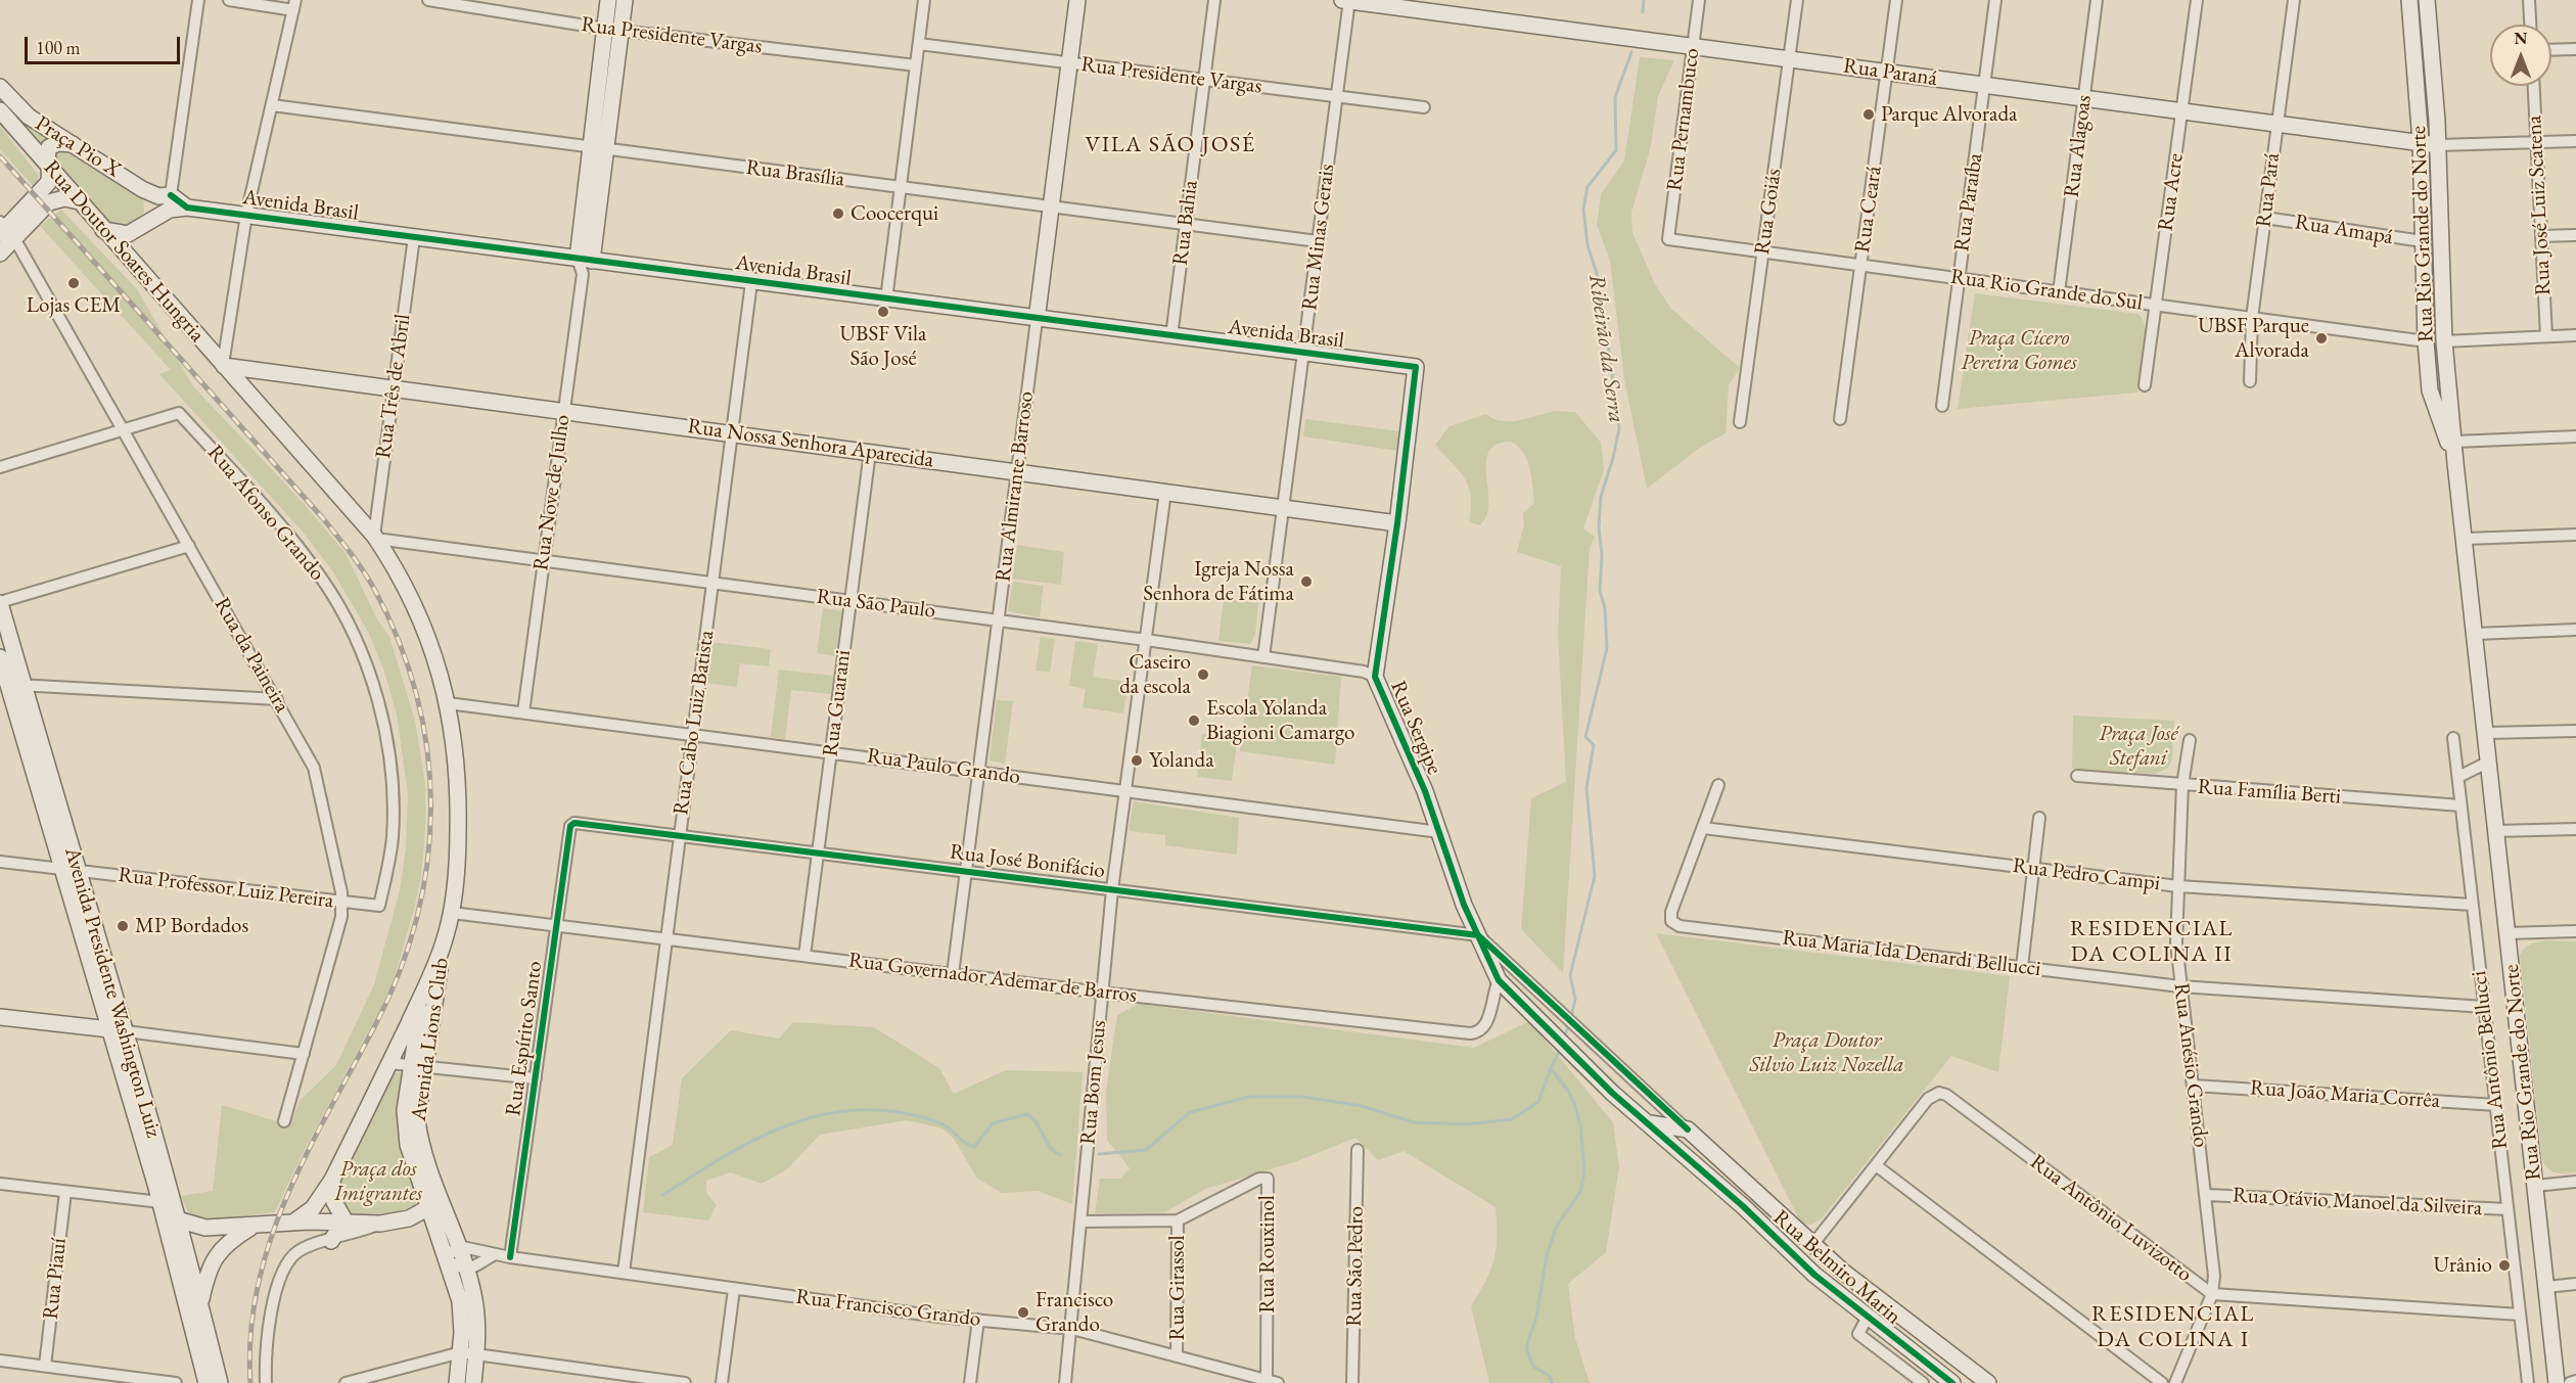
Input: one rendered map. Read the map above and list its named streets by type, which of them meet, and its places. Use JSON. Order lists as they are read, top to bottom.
{
  "streets": {
    "street": [
      "Rua Presidente Vargas",
      "Rua Paraná",
      "Rua Pernambuco",
      "Rua Alagoas",
      "Praça Pio X",
      "Rua Brasília",
      "Rua Pará",
      "Rua Acre",
      "Rua Paraíba",
      "Avenida Brasil",
      "Rua José Luiz Scatena",
      "Rua Ceará",
      "Rua Goiás",
      "Rua Bahia",
      "Rua Amapá",
      "Rua Rio Grande do Norte",
      "Rua Minas Gerais",
      "Rua Doutor Soares Hungria",
      "Rua Rio Grande do Sul",
      "Rua Três de Abril",
      "Rua Nossa Senhora Aparecida",
      "Rua Almirante Barroso",
      "Rua Nove de Julho",
      "Rua Afonso Grando",
      "Rua São Paulo",
      "Rua da Paineira",
      "Rua Guarani",
      "Rua Cabo Luiz Batista",
      "Rua Sergipe",
      "Rua Paulo Grando",
      "Rua Família Berti",
      "Rua José Bonifácio",
      "Rua Pedro Campi",
      "Rua Professor Luiz Pereira",
      "Rua Maria Ida Denardi Bellucci",
      "Rua Governador Ademar de Barros",
      "Avenida Presidente Washington Luiz",
      "Rua Espírito Santo",
      "Avenida Lions Club",
      "Rua Antônio Bellucci",
      "Rua Anésio Grando",
      "Rua Bom Jesus",
      "Rua João Maria Corrêa",
      "Rua Otávio Manoel da Silveira",
      "Rua Antônio Luvizotto",
      "Rua Rouxinol",
      "Rua São Pedro",
      "Rua Belmiro Marin",
      "Rua Piauí",
      "Rua Girassol",
      "Rua Francisco Grando"
    ]
  },
  "crossings": [
    ["Rua Presidente Vargas", "Rua Bahia"],
    ["Rua Presidente Vargas", "Rua Minas Gerais"],
    ["Rua Presidente Vargas", "Rua Almirante Barroso"],
    ["Rua Paraná", "Rua Pernambuco"],
    ["Rua Paraná", "Rua Alagoas"],
    ["Rua Paraná", "Rua Pará"],
    ["Rua Paraná", "Rua Acre"],
    ["Rua Paraná", "Rua Paraíba"],
    ["Rua Paraná", "Rua Ceará"],
    ["Rua Paraná", "Rua Goiás"],
    ["Rua Paraná", "Rua Rio Grande do Norte"],
    ["Rua Paraná", "Rua Minas Gerais"],
    ["Rua Pernambuco", "Rua Rio Grande do Sul"],
    ["Rua Alagoas", "Rua Rio Grande do Sul"],
    ["Praça Pio X", "Avenida Brasil"],
    ["Praça Pio X", "Rua Doutor Soares Hungria"],
    ["Rua Brasília", "Rua Bahia"],
    ["Rua Brasília", "Rua Minas Gerais"],
    ["Rua Brasília", "Rua Almirante Barroso"],
    ["Rua Pará", "Rua Amapá"],
    ["Rua Pará", "Rua Rio Grande do Sul"],
    ["Rua Acre", "Rua Rio Grande do Sul"],
    ["Rua Paraíba", "Rua Rio Grande do Sul"],
    ["Avenida Brasil", "Rua Bahia"],
    ["Avenida Brasil", "Rua Minas Gerais"],
    ["Avenida Brasil", "Rua Três de Abril"],
    ["Avenida Brasil", "Rua Almirante Barroso"],
    ["Avenida Brasil", "Rua Nove de Julho"],
    ["Avenida Brasil", "Rua Cabo Luiz Batista"],
    ["Avenida Brasil", "Rua Sergipe"],
    ["Rua Ceará", "Rua Rio Grande do Sul"],
    ["Rua Goiás", "Rua Rio Grande do Sul"],
    ["Rua Amapá", "Rua Rio Grande do Norte"],
    ["Rua Rio Grande do Norte", "Rua Rio Grande do Sul"],
    ["Rua Minas Gerais", "Rua Nossa Senhora Aparecida"],
    ["Rua Minas Gerais", "Rua São Paulo"],
    ["Rua Doutor Soares Hungria", "Rua Três de Abril"],
    ["Rua Doutor Soares Hungria", "Rua Nossa Senhora Aparecida"],
    ["Rua Doutor Soares Hungria", "Rua São Paulo"],
    ["Rua Doutor Soares Hungria", "Rua Paulo Grando"],
    ["Rua Doutor Soares Hungria", "Rua Governador Ademar de Barros"],
    ["Rua Doutor Soares Hungria", "Avenida Lions Club"],
    ["Rua Três de Abril", "Rua Nossa Senhora Aparecida"],
    ["Rua Três de Abril", "Rua São Paulo"],
    ["Rua Nossa Senhora Aparecida", "Rua Almirante Barroso"],
    ["Rua Nossa Senhora Aparecida", "Rua Nove de Julho"],
    ["Rua Nossa Senhora Aparecida", "Rua Guarani"],
    ["Rua Nossa Senhora Aparecida", "Rua Cabo Luiz Batista"],
    ["Rua Nossa Senhora Aparecida", "Rua Sergipe"],
    ["Rua Nossa Senhora Aparecida", "Rua Bom Jesus"],
    ["Rua Almirante Barroso", "Rua São Paulo"],
    ["Rua Almirante Barroso", "Rua Paulo Grando"],
    ["Rua Almirante Barroso", "Rua José Bonifácio"],
    ["Rua Almirante Barroso", "Rua Governador Ademar de Barros"],
    ["Rua Nove de Julho", "Rua São Paulo"],
    ["Rua Nove de Julho", "Rua Paulo Grando"],
    ["Rua Afonso Grando", "Rua da Paineira"],
    ["Rua Afonso Grando", "Rua Professor Luiz Pereira"],
    ["Rua São Paulo", "Rua Guarani"],
    ["Rua São Paulo", "Rua Cabo Luiz Batista"],
    ["Rua São Paulo", "Rua Sergipe"],
    ["Rua São Paulo", "Rua Bom Jesus"],
    ["Rua da Paineira", "Rua Professor Luiz Pereira"],
    ["Rua Guarani", "Rua Paulo Grando"],
    ["Rua Guarani", "Rua José Bonifácio"],
    ["Rua Guarani", "Rua Governador Ademar de Barros"],
    ["Rua Cabo Luiz Batista", "Rua Paulo Grando"],
    ["Rua Cabo Luiz Batista", "Rua José Bonifácio"],
    ["Rua Cabo Luiz Batista", "Rua Governador Ademar de Barros"],
    ["Rua Cabo Luiz Batista", "Rua Francisco Grando"],
    ["Rua Sergipe", "Rua Paulo Grando"],
    ["Rua Sergipe", "Rua José Bonifácio"],
    ["Rua Sergipe", "Rua Governador Ademar de Barros"],
    ["Rua Sergipe", "Rua Belmiro Marin"],
    ["Rua Paulo Grando", "Rua Bom Jesus"],
    ["Rua Família Berti", "Rua Antônio Bellucci"],
    ["Rua Família Berti", "Rua Anésio Grando"],
    ["Rua José Bonifácio", "Rua Espírito Santo"],
    ["Rua José Bonifácio", "Rua Bom Jesus"],
    ["Rua José Bonifácio", "Rua Belmiro Marin"],
    ["Rua Pedro Campi", "Rua Maria Ida Denardi Bellucci"],
    ["Rua Pedro Campi", "Rua Antônio Bellucci"],
    ["Rua Pedro Campi", "Rua Anésio Grando"],
    ["Rua Professor Luiz Pereira", "Avenida Presidente Washington Luiz"],
    ["Rua Maria Ida Denardi Bellucci", "Rua Antônio Bellucci"],
    ["Rua Maria Ida Denardi Bellucci", "Rua Anésio Grando"],
    ["Rua Governador Ademar de Barros", "Rua Espírito Santo"],
    ["Rua Governador Ademar de Barros", "Rua Bom Jesus"],
    ["Rua Espírito Santo", "Rua Francisco Grando"],
    ["Avenida Lions Club", "Rua Francisco Grando"],
    ["Rua Antônio Bellucci", "Rua João Maria Corrêa"],
    ["Rua Antônio Bellucci", "Rua Otávio Manoel da Silveira"],
    ["Rua Antônio Bellucci", "Rua Antônio Luvizotto"],
    ["Rua Anésio Grando", "Rua João Maria Corrêa"],
    ["Rua Anésio Grando", "Rua Otávio Manoel da Silveira"],
    ["Rua Anésio Grando", "Rua Antônio Luvizotto"],
    ["Rua Bom Jesus", "Rua Rouxinol"],
    ["Rua Bom Jesus", "Rua Francisco Grando"],
    ["Rua Rouxinol", "Rua Girassol"],
    ["Rua Rouxinol", "Rua Francisco Grando"],
    ["Rua Girassol", "Rua Francisco Grando"]
  ],
  "districts": ["VILA SÃO JOSÉ", "RESIDENCIAL DA COLINA II", "RESIDENCIAL DA COLINA I"],
  "water": ["Ribeirão da Serra"],
  "parks": [
    "Praça Cícero Pereira Gomes",
    "Praça José Stefani",
    "Praça Doutor Silvio Luiz Nozella",
    "Praça dos Imigrantes"
  ],
  "places": [
    "Parque Alvorada",
    "Coocerqui",
    "Lojas CEM",
    "UBSF Vila São José",
    "UBSF Parque Alvorada",
    "Igreja Nossa Senhora de Fátima",
    "Caseiro da escola",
    "Escola Yolanda Biagioni Camargo",
    "Yolanda",
    "MP Bordados",
    "Urânio",
    "Francisco Grando"
  ],
  "scale_bar": "100 m",
  "north": "top"
}
